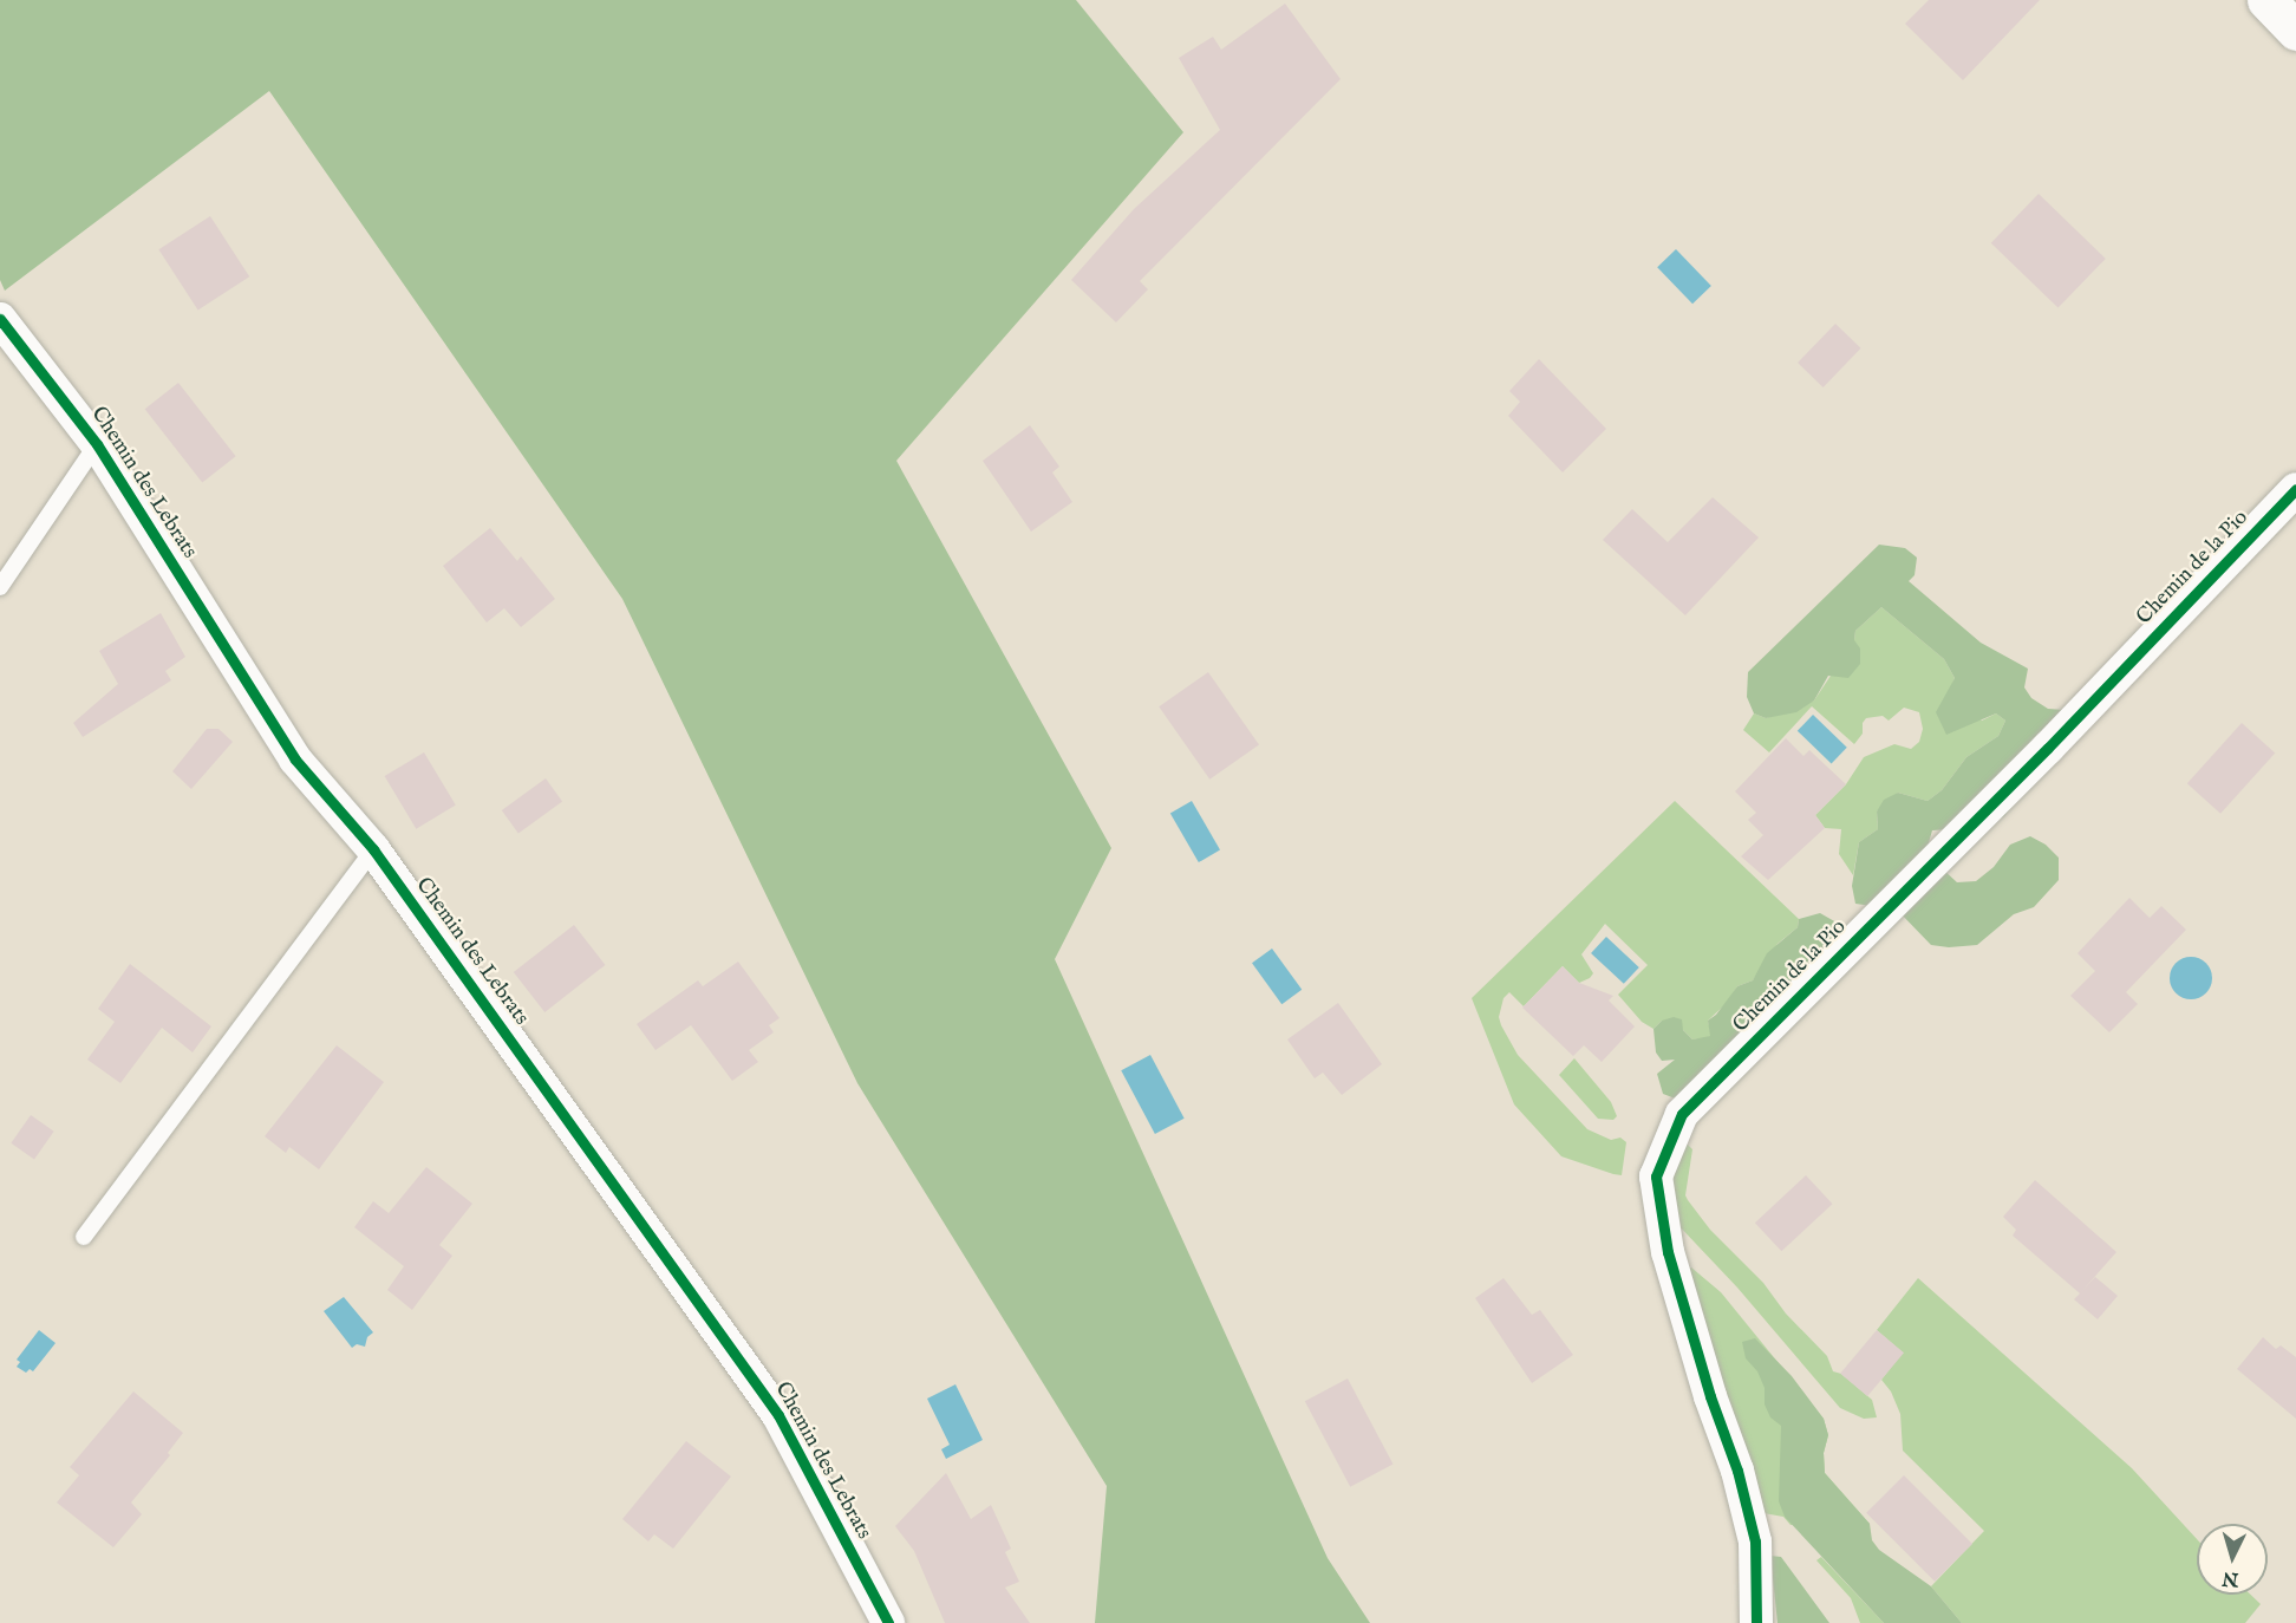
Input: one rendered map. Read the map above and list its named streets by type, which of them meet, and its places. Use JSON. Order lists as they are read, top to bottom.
{
  "streets": {
    "street": ["Chemin des Lebrats", "Chemin de la Pio"]
  },
  "north": "bottom"
}
